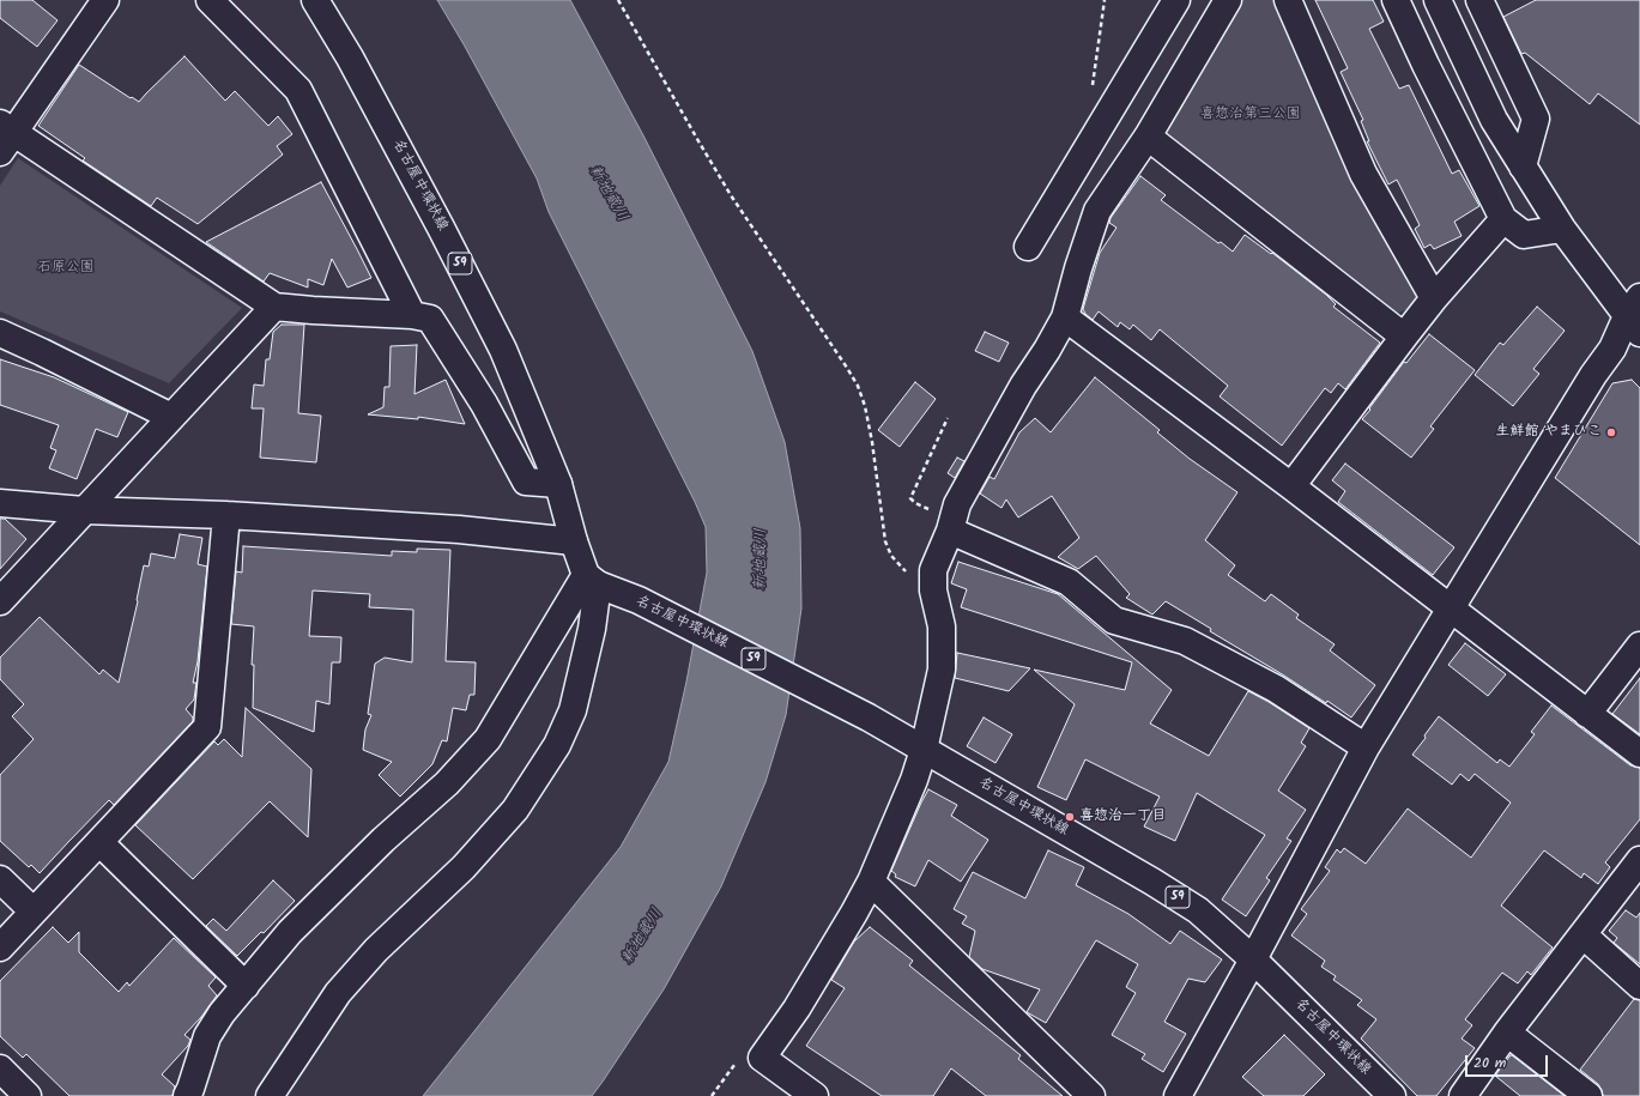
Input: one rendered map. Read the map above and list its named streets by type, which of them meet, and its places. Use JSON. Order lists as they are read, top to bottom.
{
  "streets": {
    "street": ["名古屋中環状線", "59"]
  },
  "water": ["新地蔵川"],
  "parks": ["喜惣治第三公園", "石原公園"],
  "places": ["生鮮館 やまひこ", "喜惣治一丁目"],
  "scale_bar": "20 m"
}
